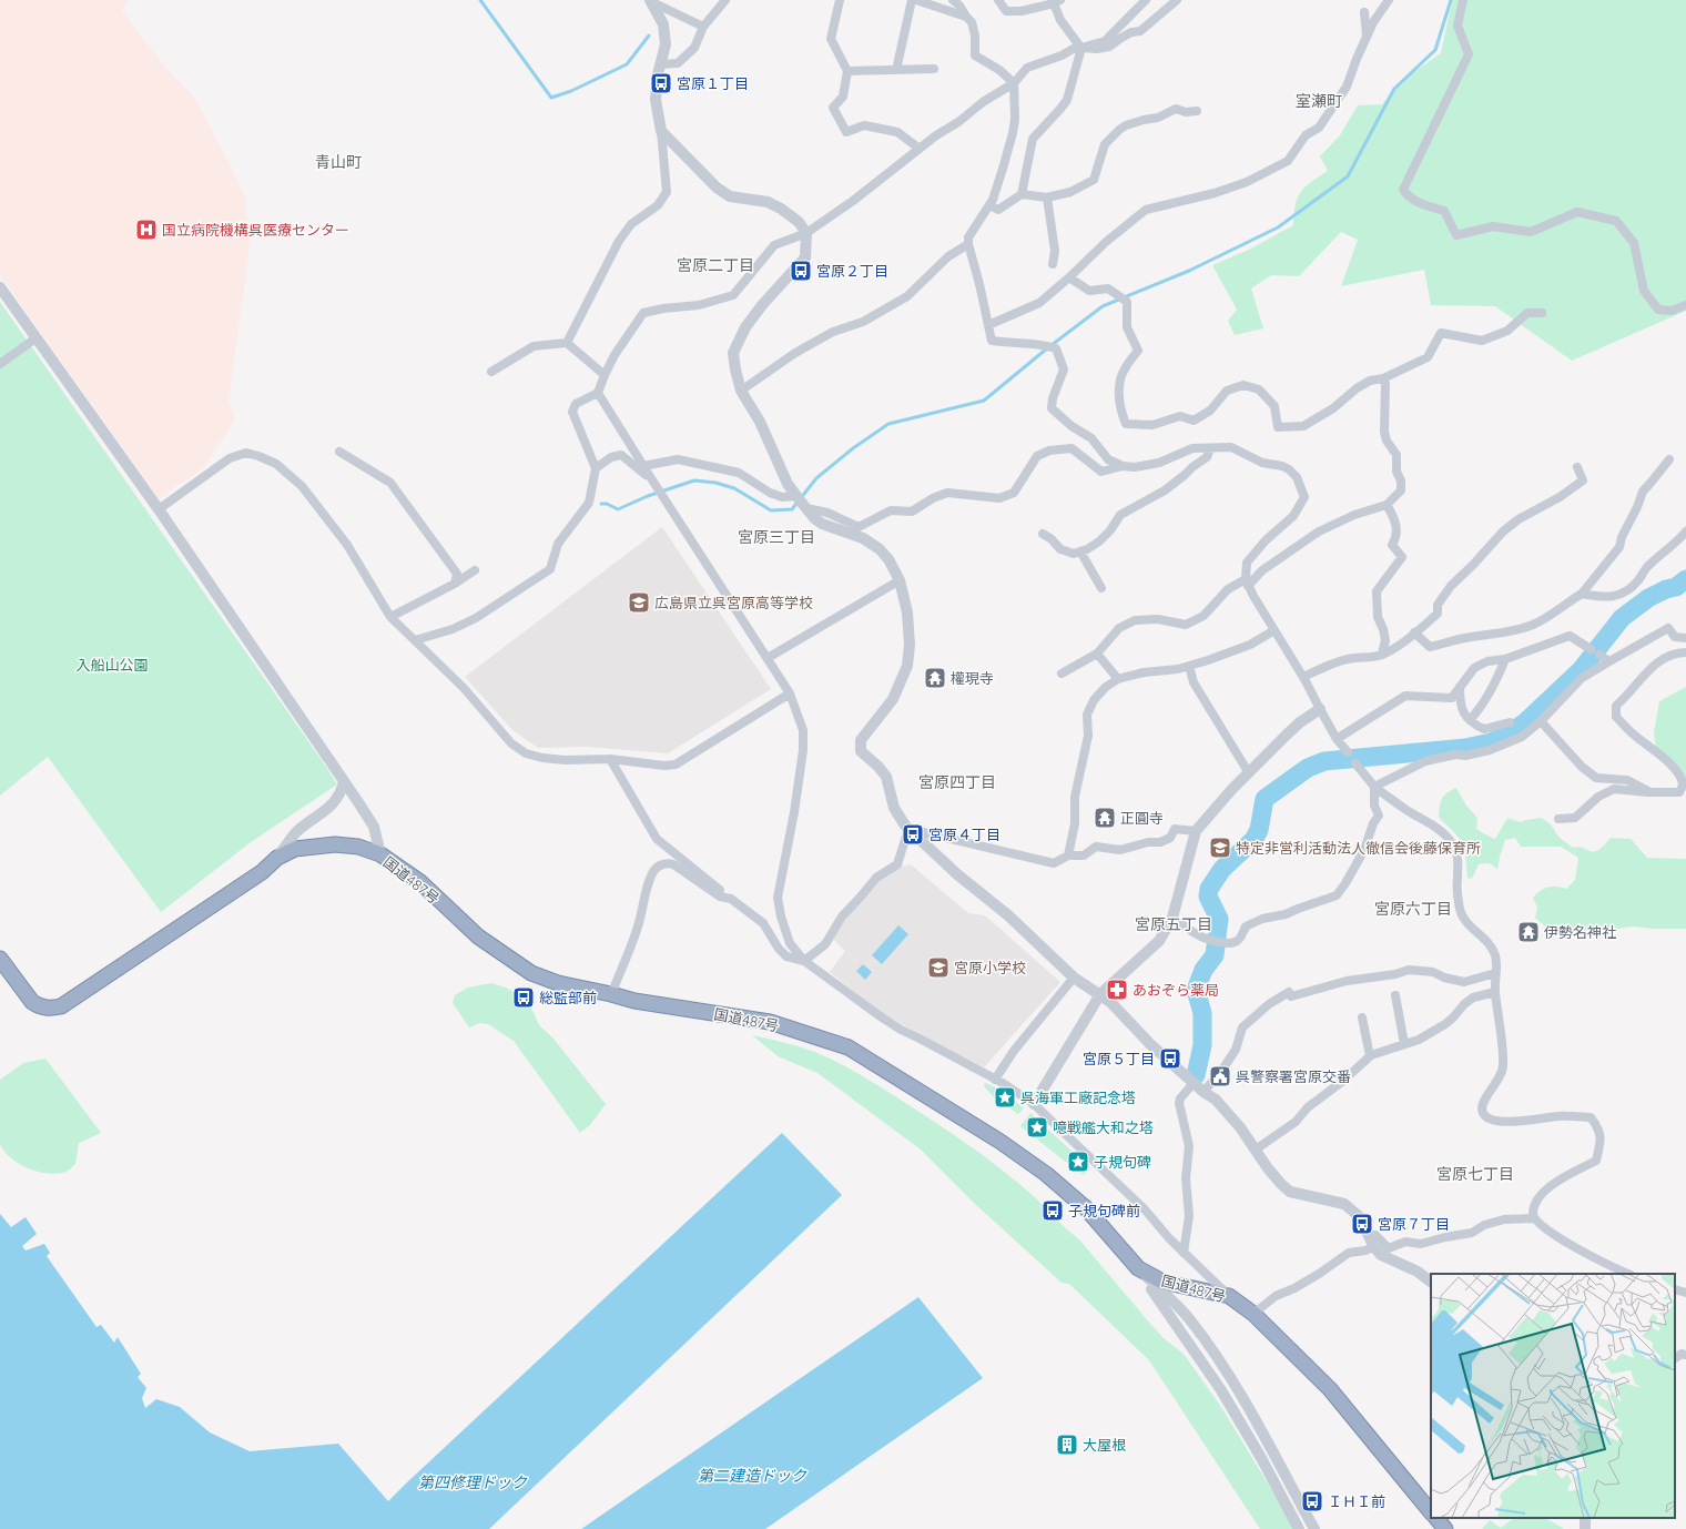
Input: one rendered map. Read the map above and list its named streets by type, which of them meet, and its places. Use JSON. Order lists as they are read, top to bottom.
{
  "streets": {
    "highway": ["国道487号"]
  },
  "districts": [
    "室瀬町",
    "青山町",
    "宮原二丁目",
    "宮原三丁目",
    "宮原四丁目",
    "宮原六丁目",
    "宮原五丁目",
    "宮原七丁目"
  ],
  "water": ["第二建造ドック", "第四修理ドック"],
  "parks": ["入船山公園"],
  "places": {
    "bus stop": [
      "宮原１丁目",
      "宮原２丁目",
      "宮原４丁目",
      "総監部前",
      "宮原５丁目",
      "子規句碑前",
      "宮原７丁目",
      "ＩＨＩ前"
    ],
    "hospital": ["国立病院機構呉医療センター"],
    "school or university": ["広島県立呉宮原高等学校", "特定非営利活動法人徹信会後藤保育所", "宮原小学校"],
    "temple": ["權現寺", "正圓寺", "伊勢名神社"],
    "pharmacy": ["あおぞら薬局"],
    "public building": ["呉警察署宮原交番"],
    "place": ["呉海軍工廠記念塔", "噫戦艦大和之塔", "子規句碑"],
    "building": ["大屋根"]
  }
}
